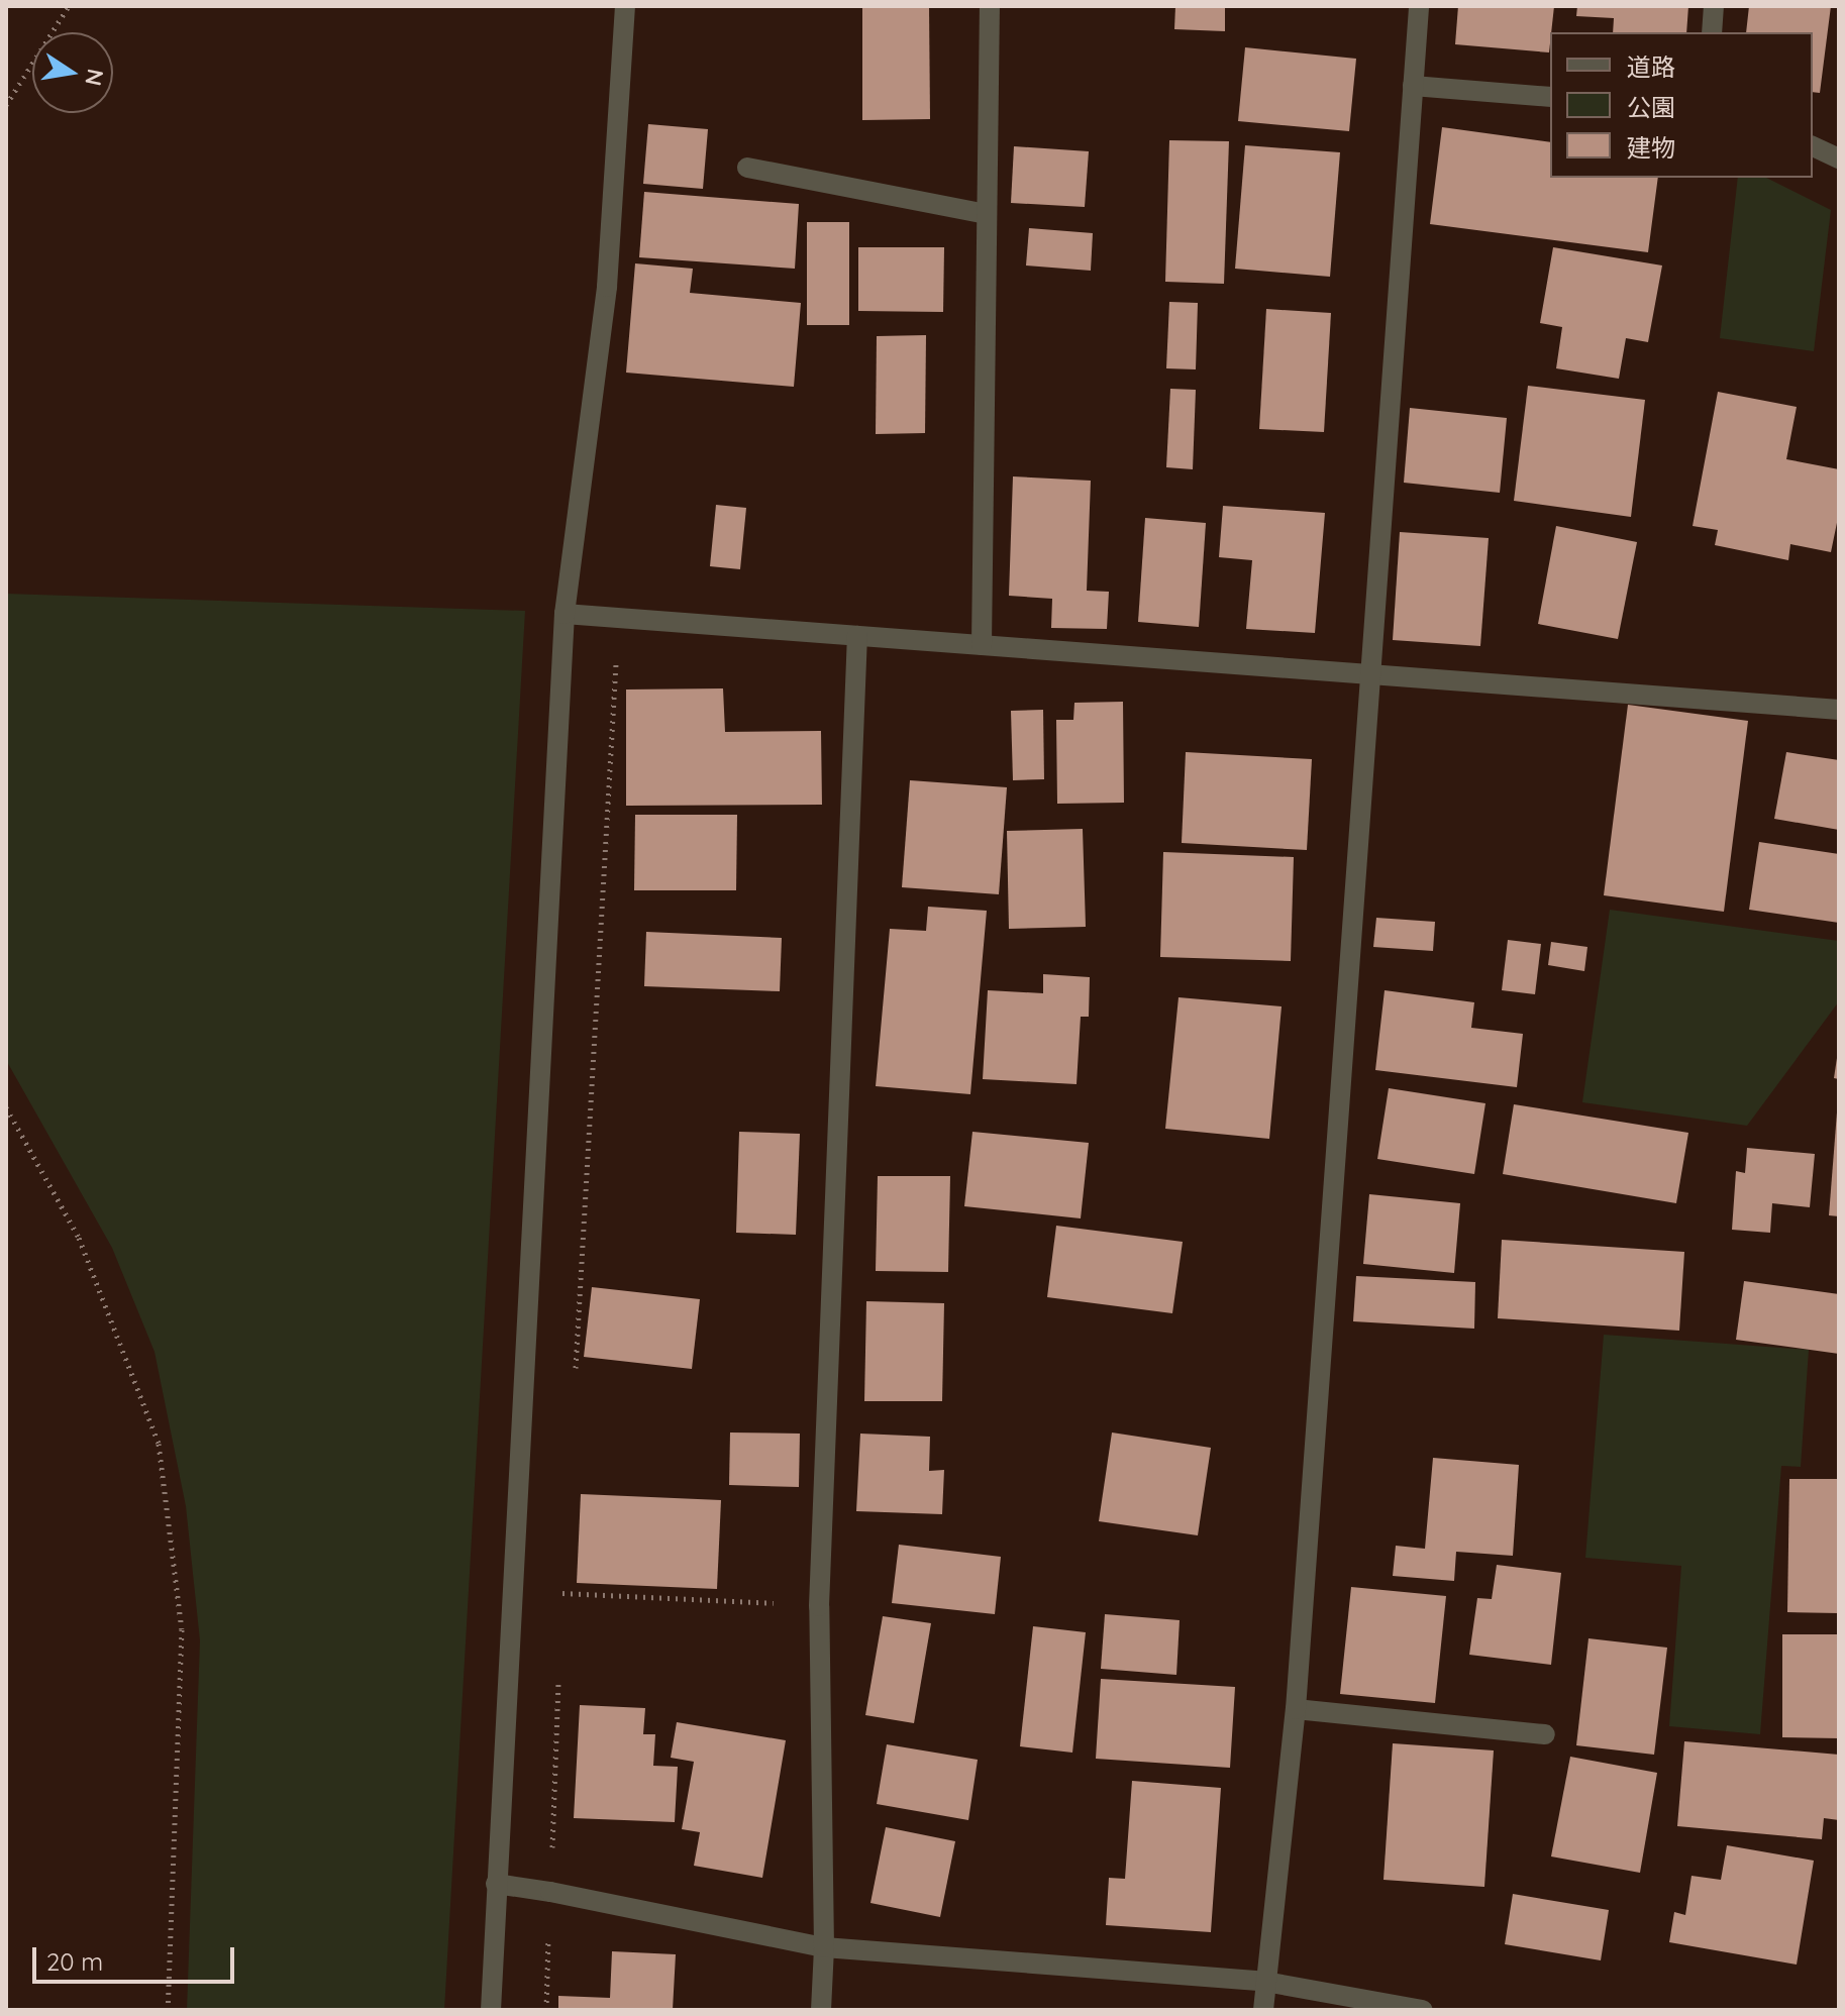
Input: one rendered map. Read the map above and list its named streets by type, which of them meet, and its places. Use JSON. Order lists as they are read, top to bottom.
{
  "legend": ["道路", "公園", "建物"],
  "scale_bar": "20 m",
  "north": "right"
}
